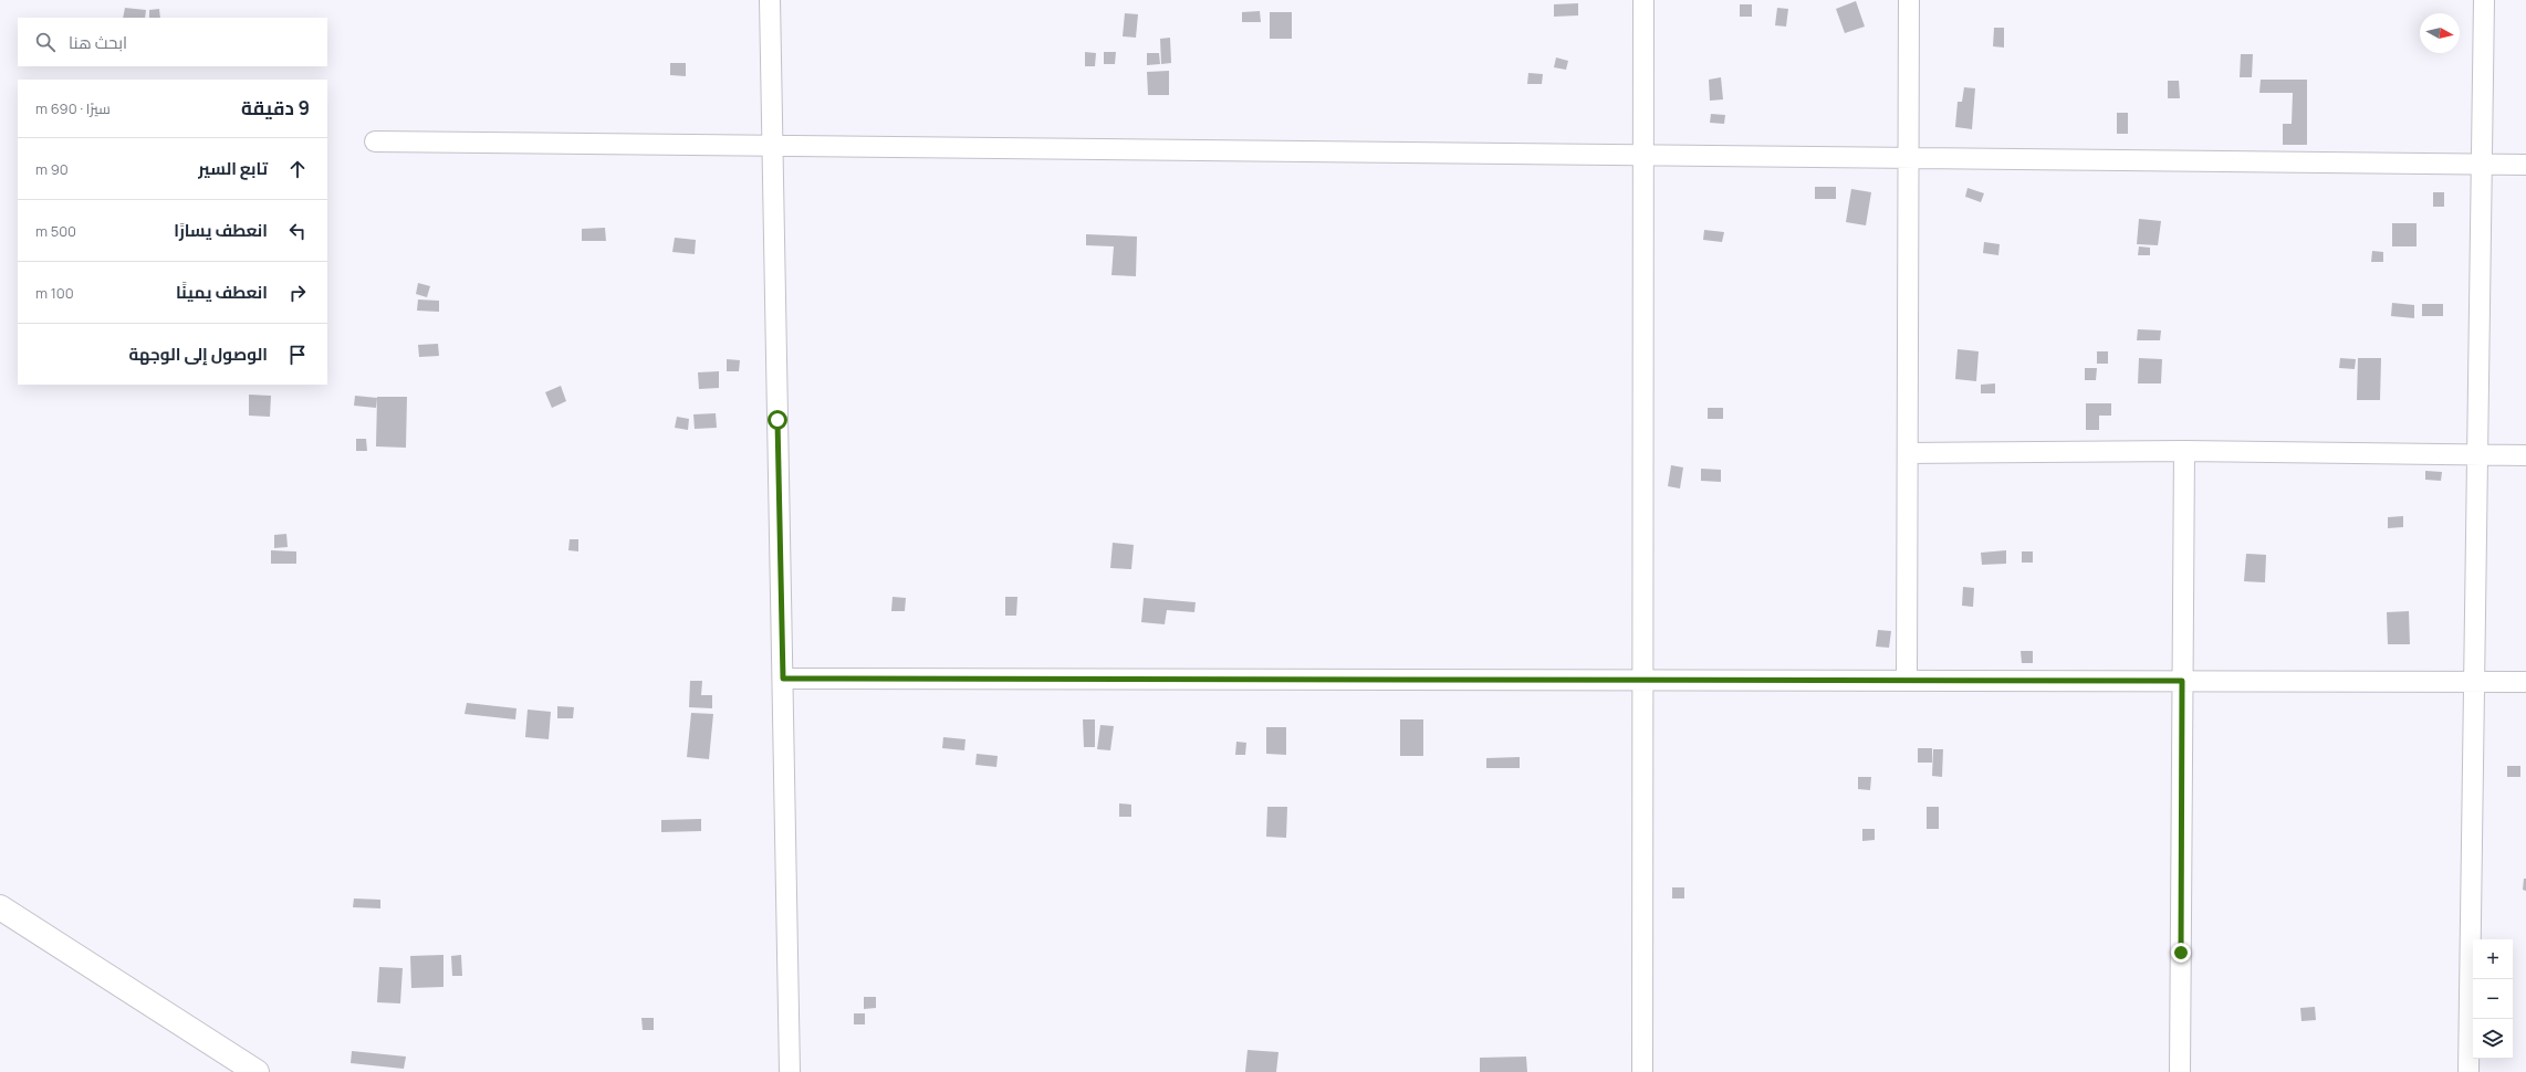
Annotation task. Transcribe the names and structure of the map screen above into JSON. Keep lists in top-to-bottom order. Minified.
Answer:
{"north":"right","page":{"search":"ابحث هنا","heading":["9 دقيقة","سيرًا · 690 m"],"list":[["تابع السير","90 m"],["انعطف يسارًا","500 m"],["انعطف يمينًا","100 m"],"الوصول إلى الوجهة"],"map_buttons":["+","−"]}}
